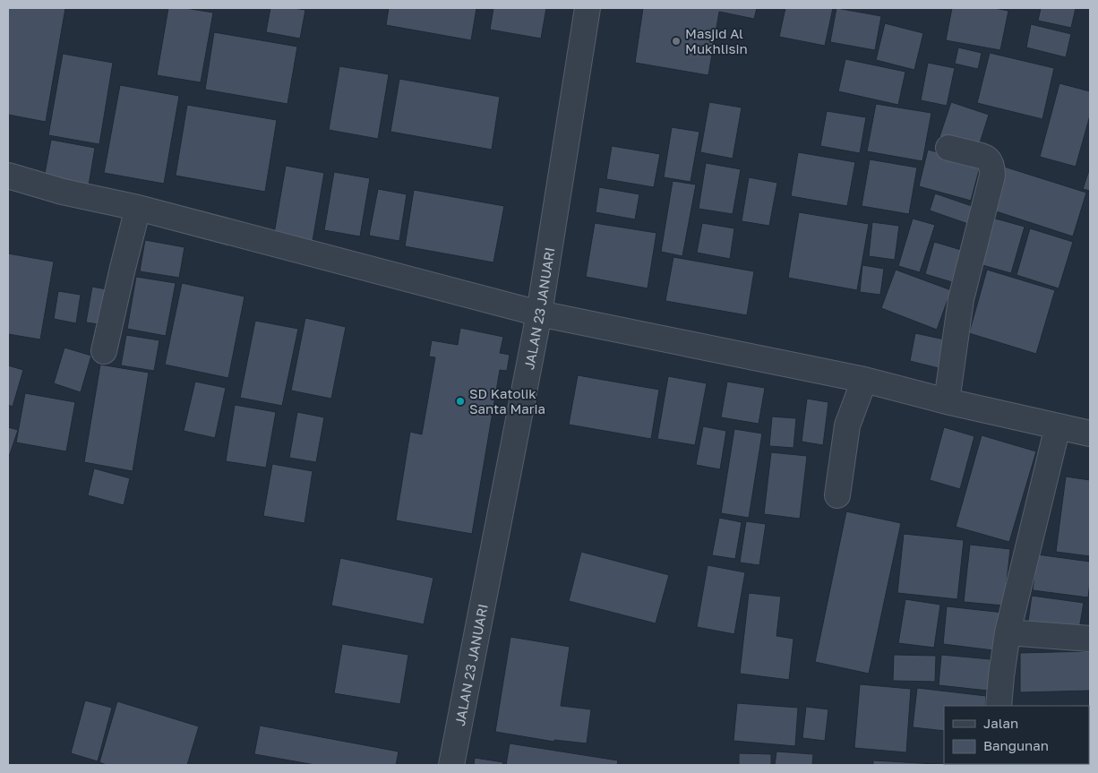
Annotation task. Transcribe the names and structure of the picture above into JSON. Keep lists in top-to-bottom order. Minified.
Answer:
{"streets":{"street":["JALAN 23 JANUARI"]},"places":["Masjid Al Mukhlisin","SD Katolik Santa Maria"],"legend":["Jalan","Bangunan"]}
